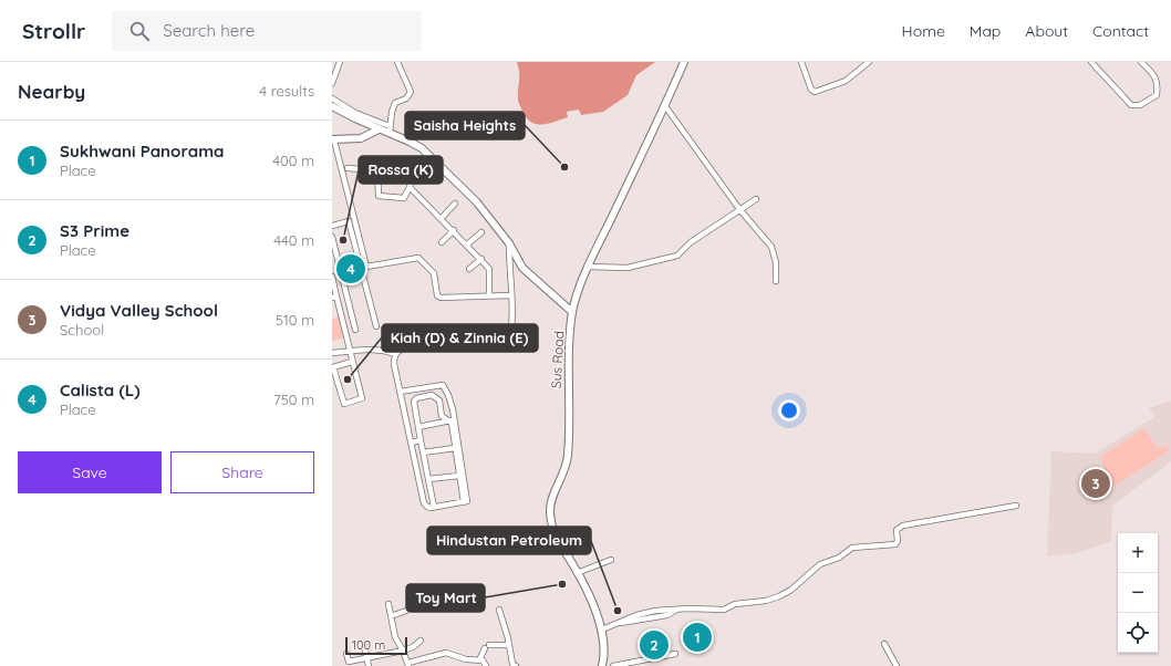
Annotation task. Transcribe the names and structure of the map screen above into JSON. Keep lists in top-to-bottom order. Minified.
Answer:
{"streets":{"main road":["Sus Road"]},"places":["Saisha Heights","Rossa (K)","Kiah (D) & Zinnia (E)","Toy Mart","Hindustan Petroleum"],"scale_bar":"100 m","page":{"header":"Strollr","search":"Search here","nav":["Home","Map","About","Contact"],"heading":["Nearby","4 results"],"list":[{"mark":"1","name":"Sukhwani Panorama","note":"Place","value":"400 m"},{"mark":"2","name":"S3 Prime","note":"Place","value":"440 m"},{"mark":"3","name":"Vidya Valley School","note":"School","value":"510 m"},{"mark":"4","name":"Calista (L)","note":"Place","value":"750 m"}],"pins":["4","3","1","2"],"buttons":["Save","Share"],"map_buttons":["+","−"],"scale":"100 m"}}
